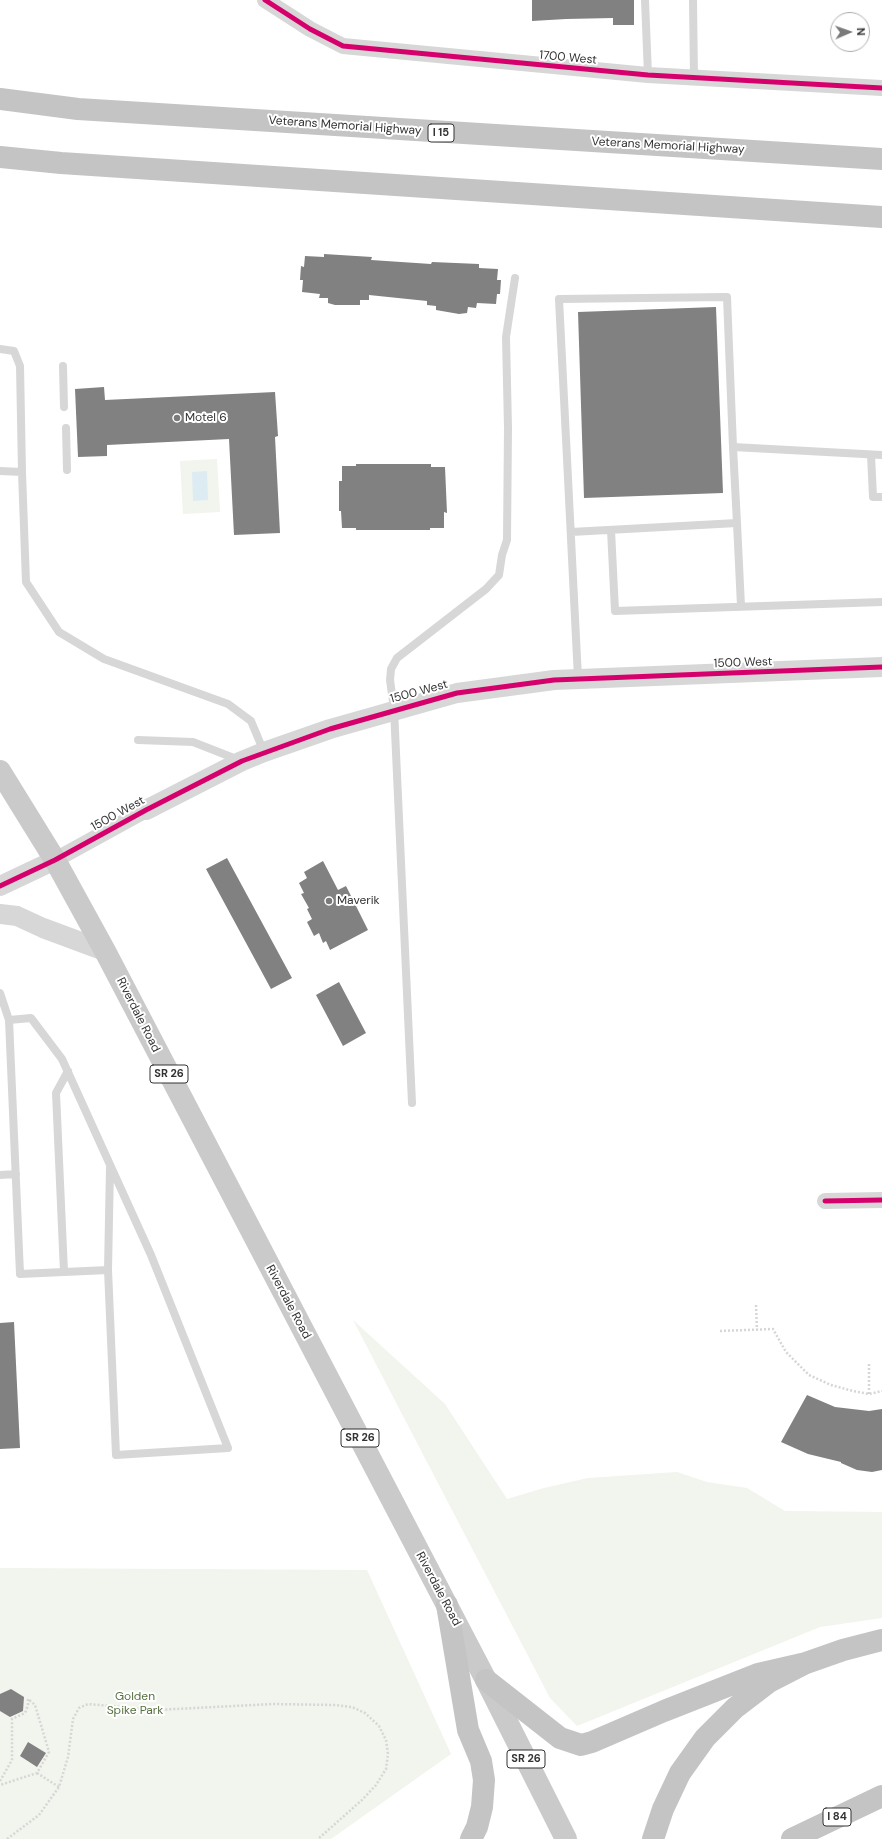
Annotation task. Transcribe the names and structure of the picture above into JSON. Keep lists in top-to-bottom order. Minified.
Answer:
{"streets":{"highway":["Veterans Memorial Highway","I 15","I 84"],"main road":["Riverdale Road","SR 26"],"street":["1700 West","1500 West"]},"crossings":[["1500 West","Riverdale Road"]],"parks":["Golden Spike Park"],"places":["Motel 6","Maverik"],"north":"right"}
